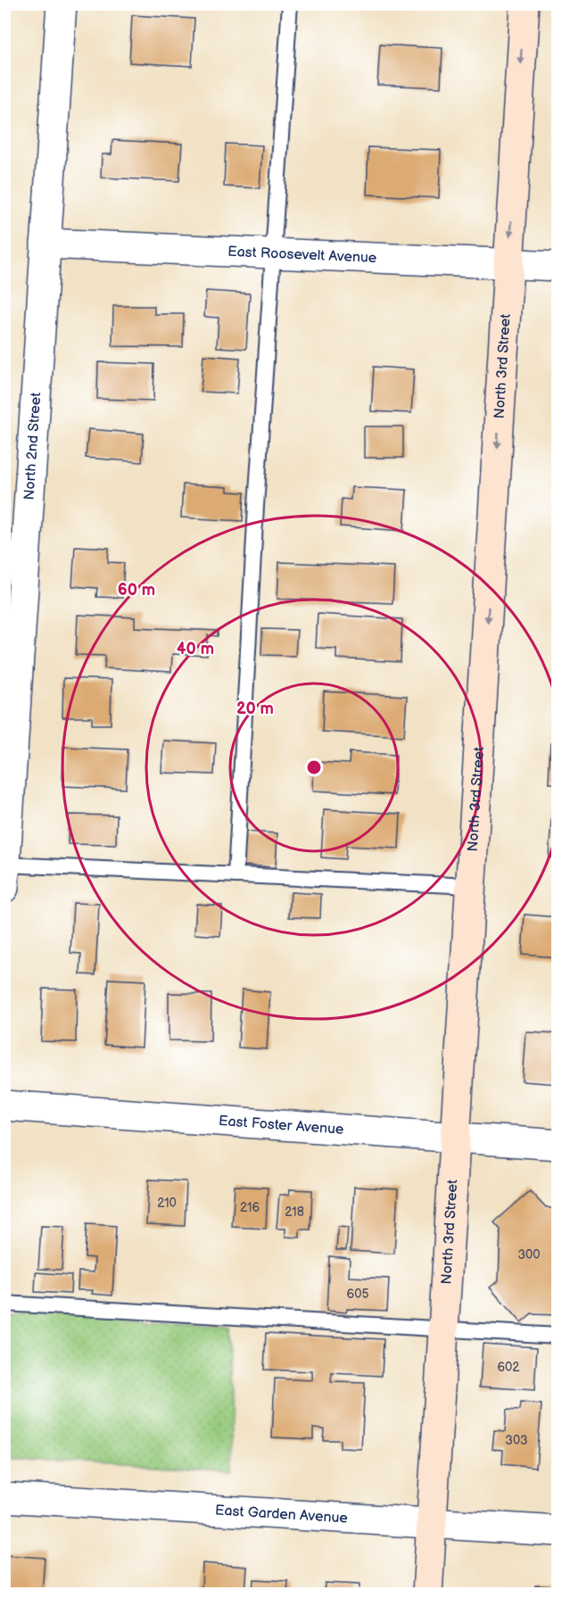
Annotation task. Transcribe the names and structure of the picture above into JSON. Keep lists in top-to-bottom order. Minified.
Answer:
{"streets":{"main road":["North 3rd Street"],"street":["East Roosevelt Avenue","North 2nd Street","East Foster Avenue","East Garden Avenue"]},"crossings":[["East Roosevelt Avenue","North 3rd Street"],["East Roosevelt Avenue","North 2nd Street"],["North 3rd Street","East Foster Avenue"],["North 3rd Street","East Garden Avenue"]],"one_way":["North 3rd Street"],"house_numbers":["210","216","218","300","605","602","303"],"rings":["60 m","40 m","20 m"]}
